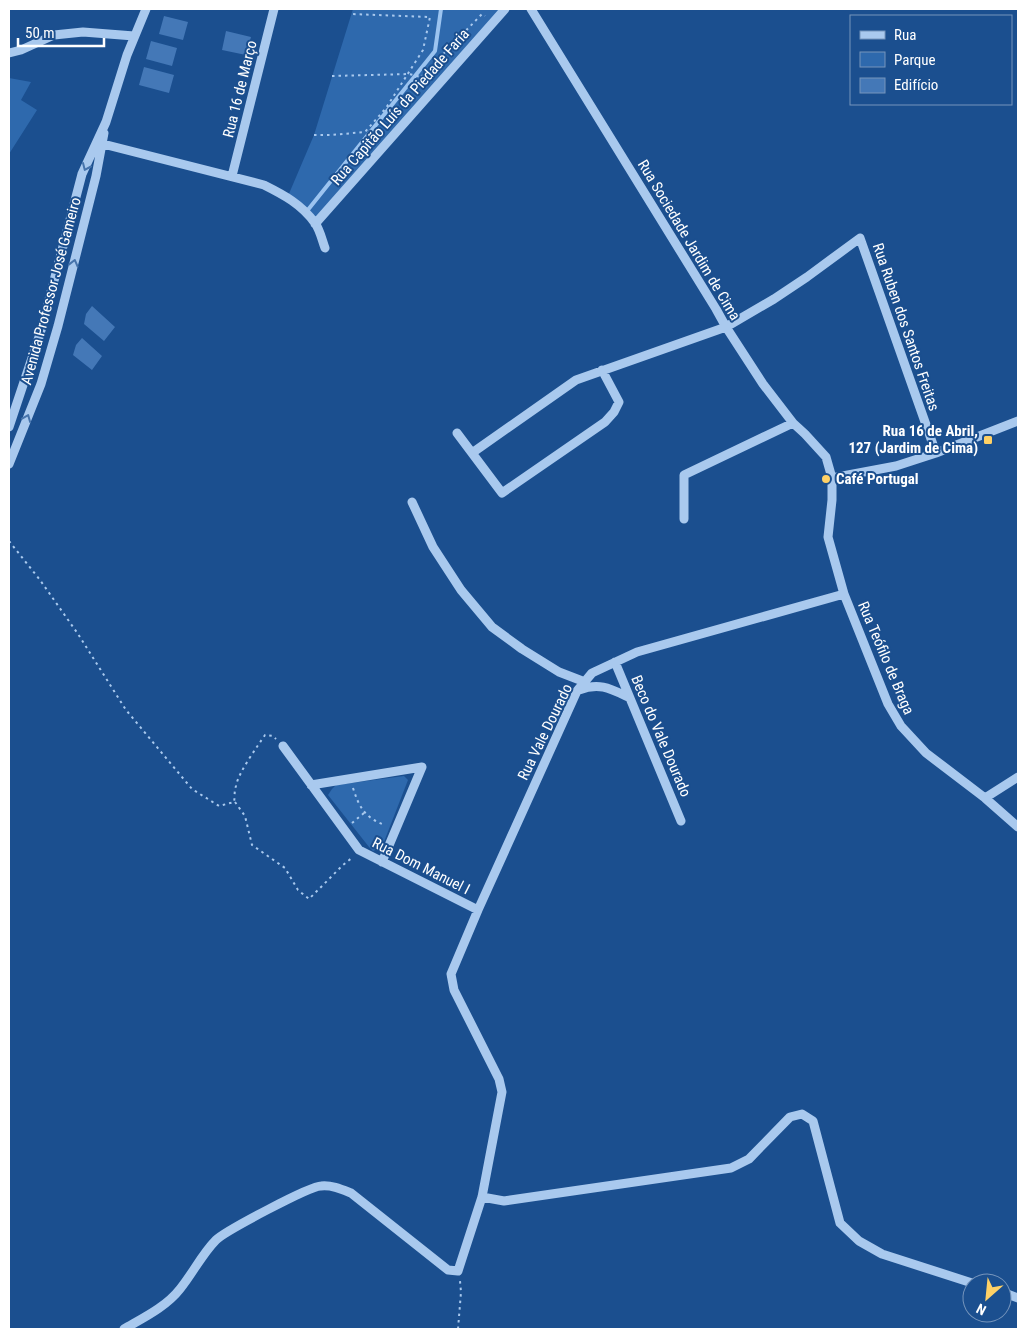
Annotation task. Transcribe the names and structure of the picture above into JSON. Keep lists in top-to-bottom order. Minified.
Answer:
{"streets":{"street":["Rua 16 de Março","Rua Capitão Luís da Piedade Faria","Rua Sociedade Jardim de Cima","Avenida Professor José Gameiro","Rua Ruben dos Santos Freitas","Rua Teófilo de Braga","Rua Vale Dourado","Beco do Vale Dourado","Rua Dom Manuel I"]},"crossings":[["Rua Sociedade Jardim de Cima","Rua Ruben dos Santos Freitas"],["Rua Sociedade Jardim de Cima","Rua Teófilo de Braga"],["Rua Teófilo de Braga","Rua Vale Dourado"],["Rua Vale Dourado","Beco do Vale Dourado"],["Rua Vale Dourado","Rua Dom Manuel I"]],"places":{"transit":["Rua 16 de Abril, 127 (Jardim de Cima)"],"other":["Café Portugal"]},"legend":["Rua","Parque","Edifício"],"scale_bar":"50 m","north":"bottom left"}
